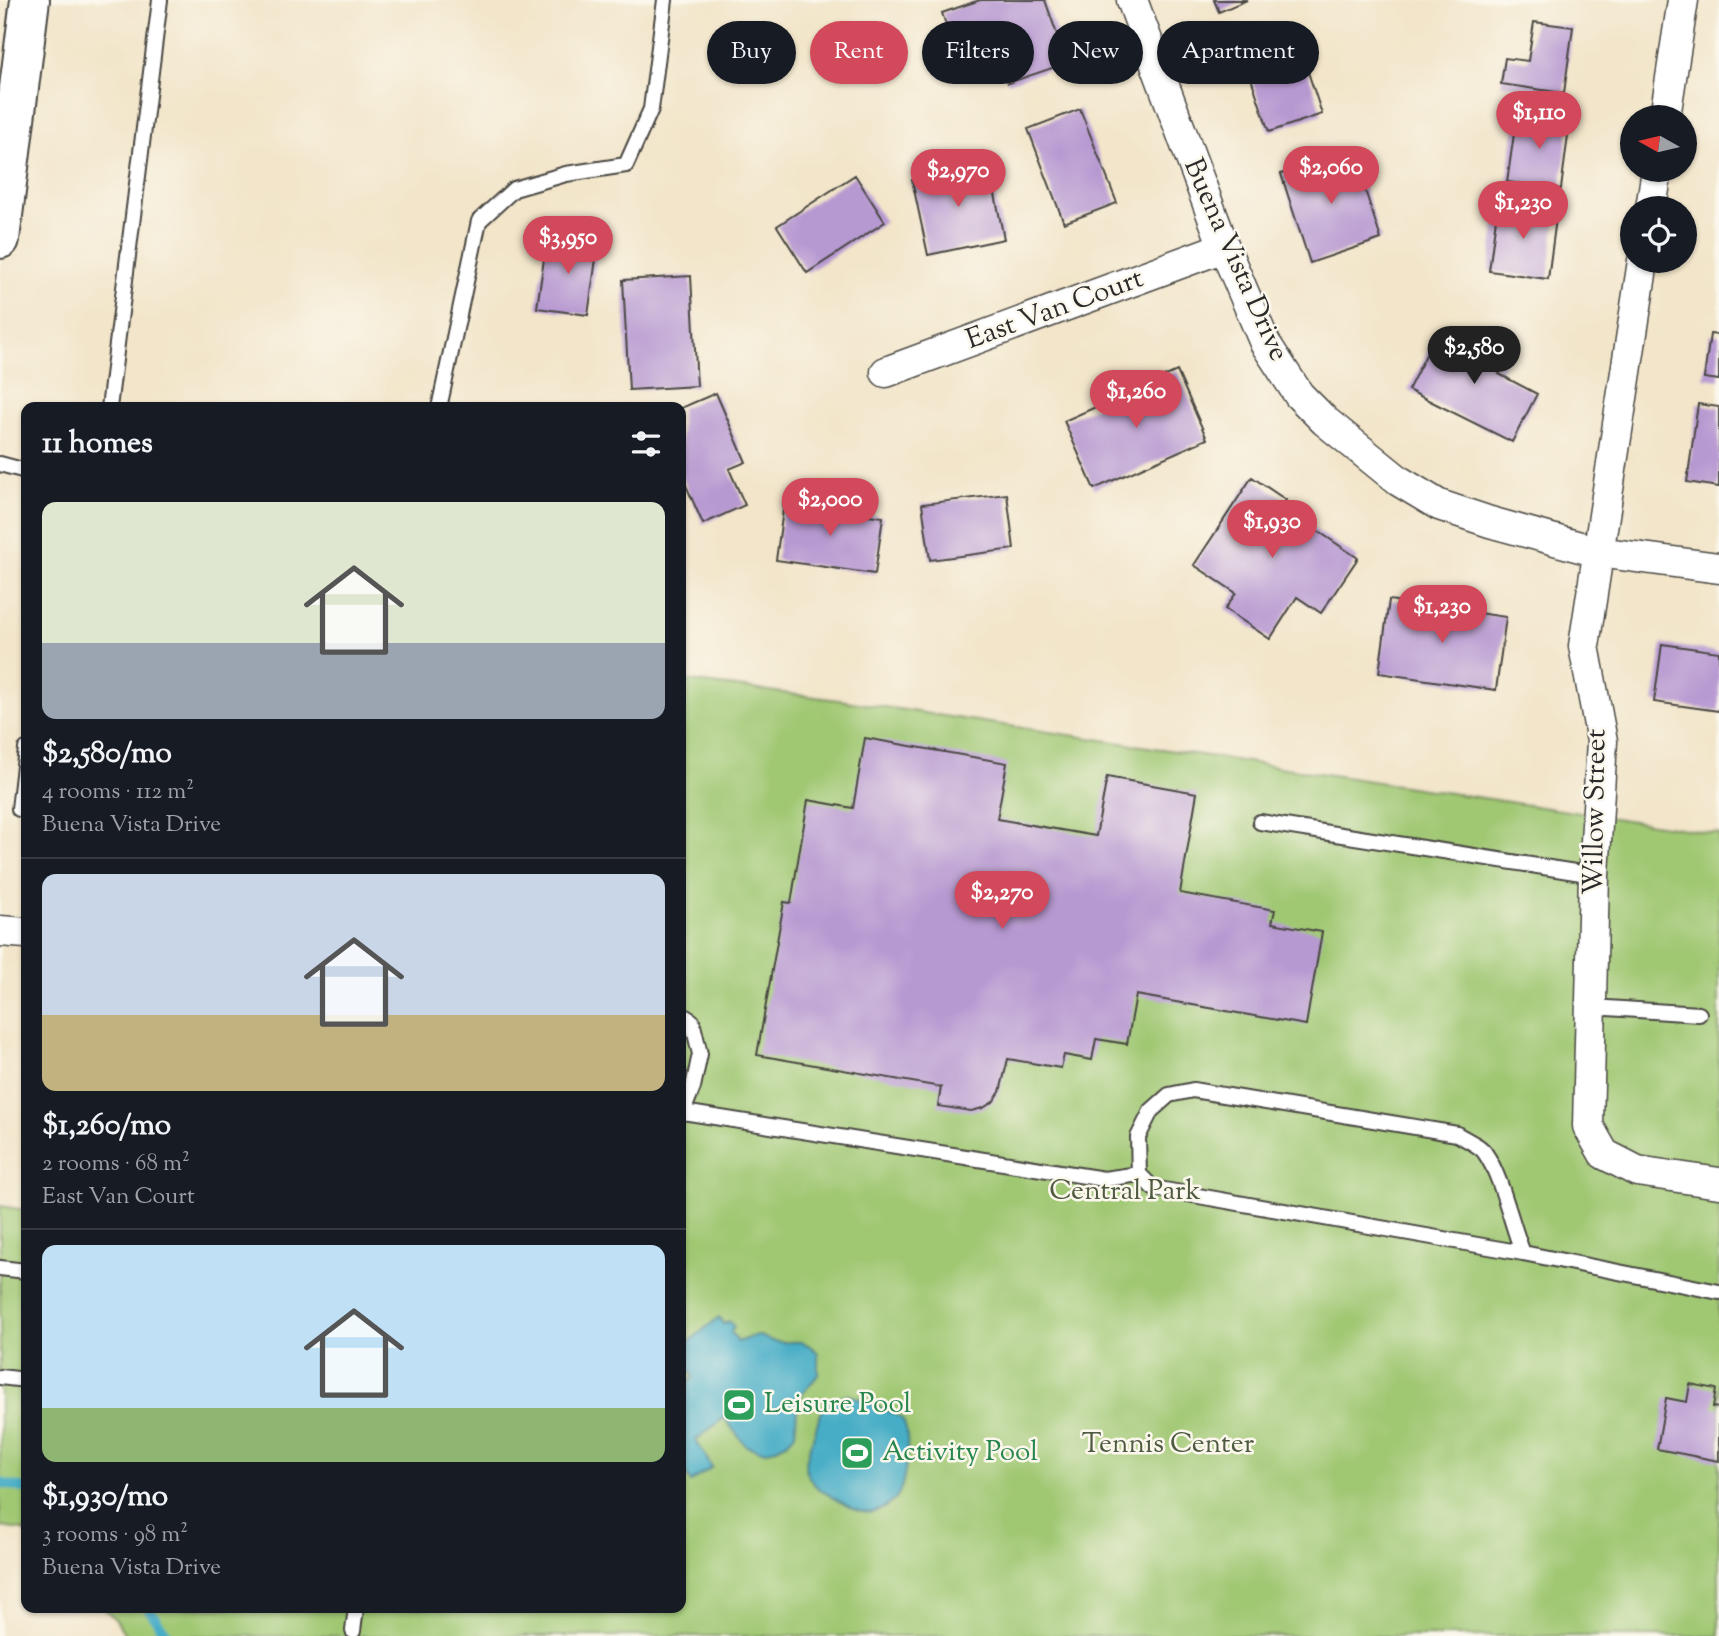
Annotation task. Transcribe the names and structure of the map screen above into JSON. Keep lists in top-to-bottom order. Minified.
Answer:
{"streets":{"street":["Buena Vista Drive","East Van Court","Willow Street"]},"crossings":[["Buena Vista Drive","East Van Court"],["Buena Vista Drive","Willow Street"]],"parks":["Central Park","Tennis Center"],"places":{"sports":["Leisure Pool","Activity Pool"]},"north":"left","page":{"chip":["Buy","Rent","Filters","New","Apartment"],"price":["$1,110","$2,060","$2,970","$1,230","$3,950","$2,580","$1,260","$2,000","$1,930","$1,230","$2,270"],"heading":"11 homes","list":[{"name":"$2,580/mo","note":"4 rooms · 112 m² · Buena Vista Drive"},{"name":"$1,260/mo","note":"2 rooms · 68 m² · East Van Court"},{"name":"$1,930/mo","note":"3 rooms · 98 m² · Buena Vista Drive"}]}}
